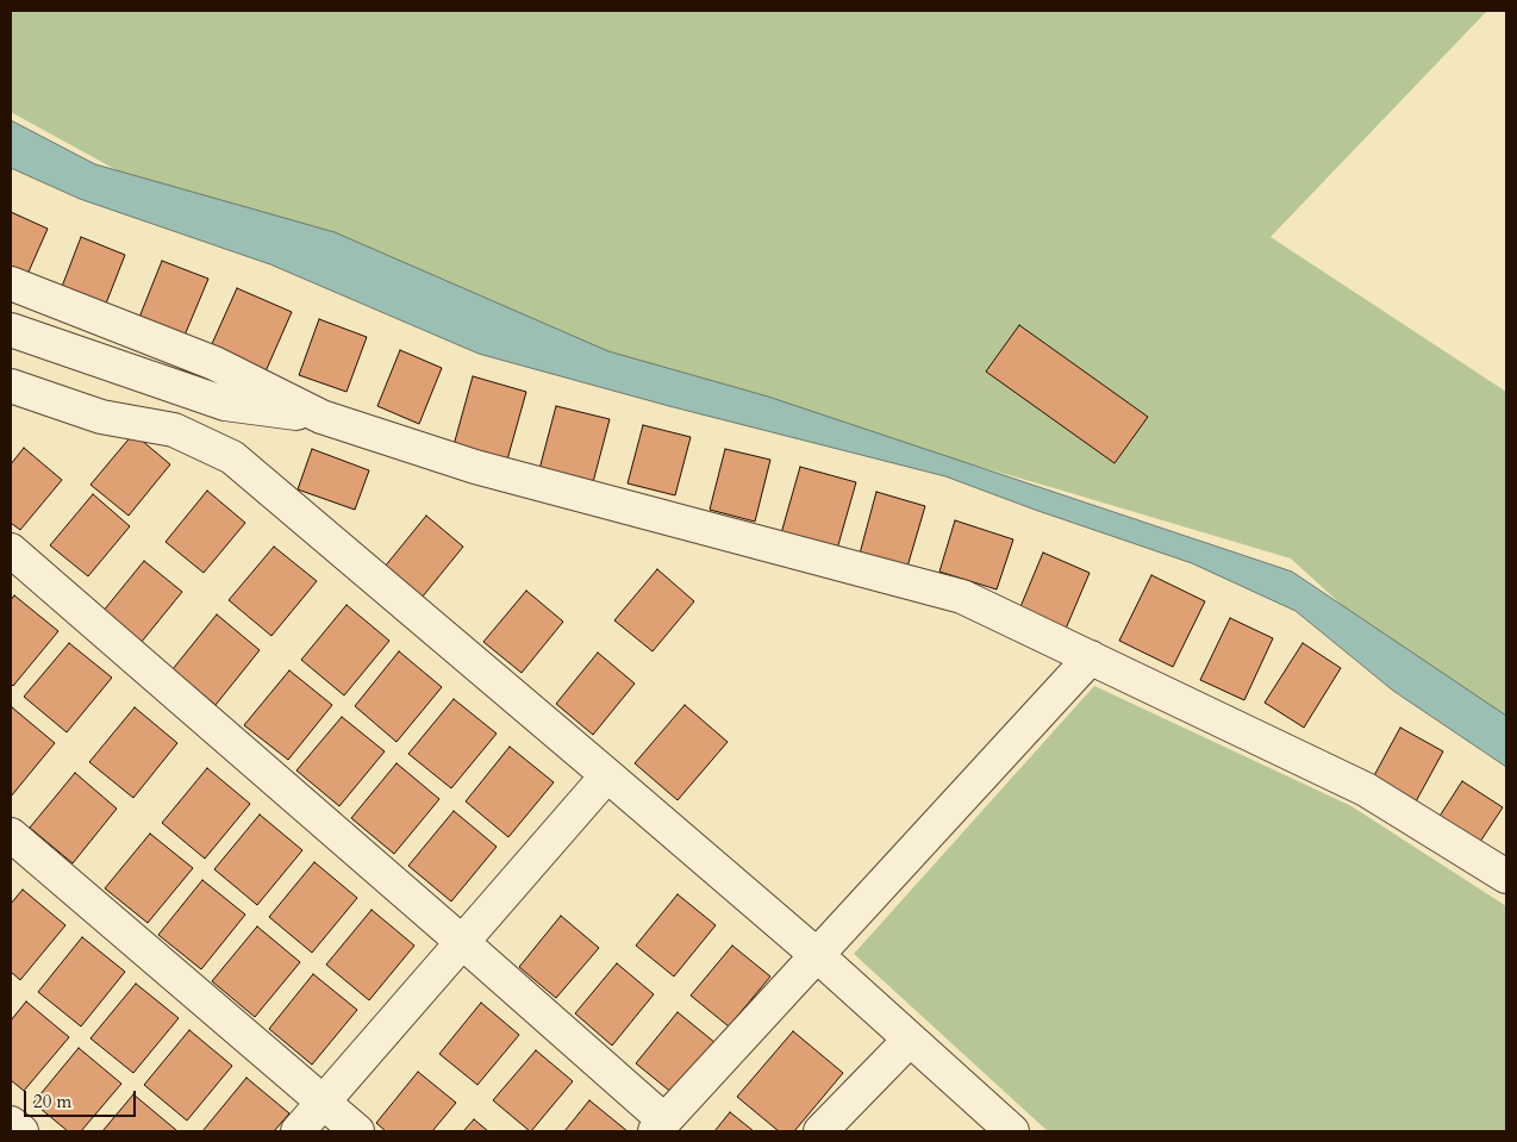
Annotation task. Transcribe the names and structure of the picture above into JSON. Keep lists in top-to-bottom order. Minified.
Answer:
{"scale_bar":"20 m"}
